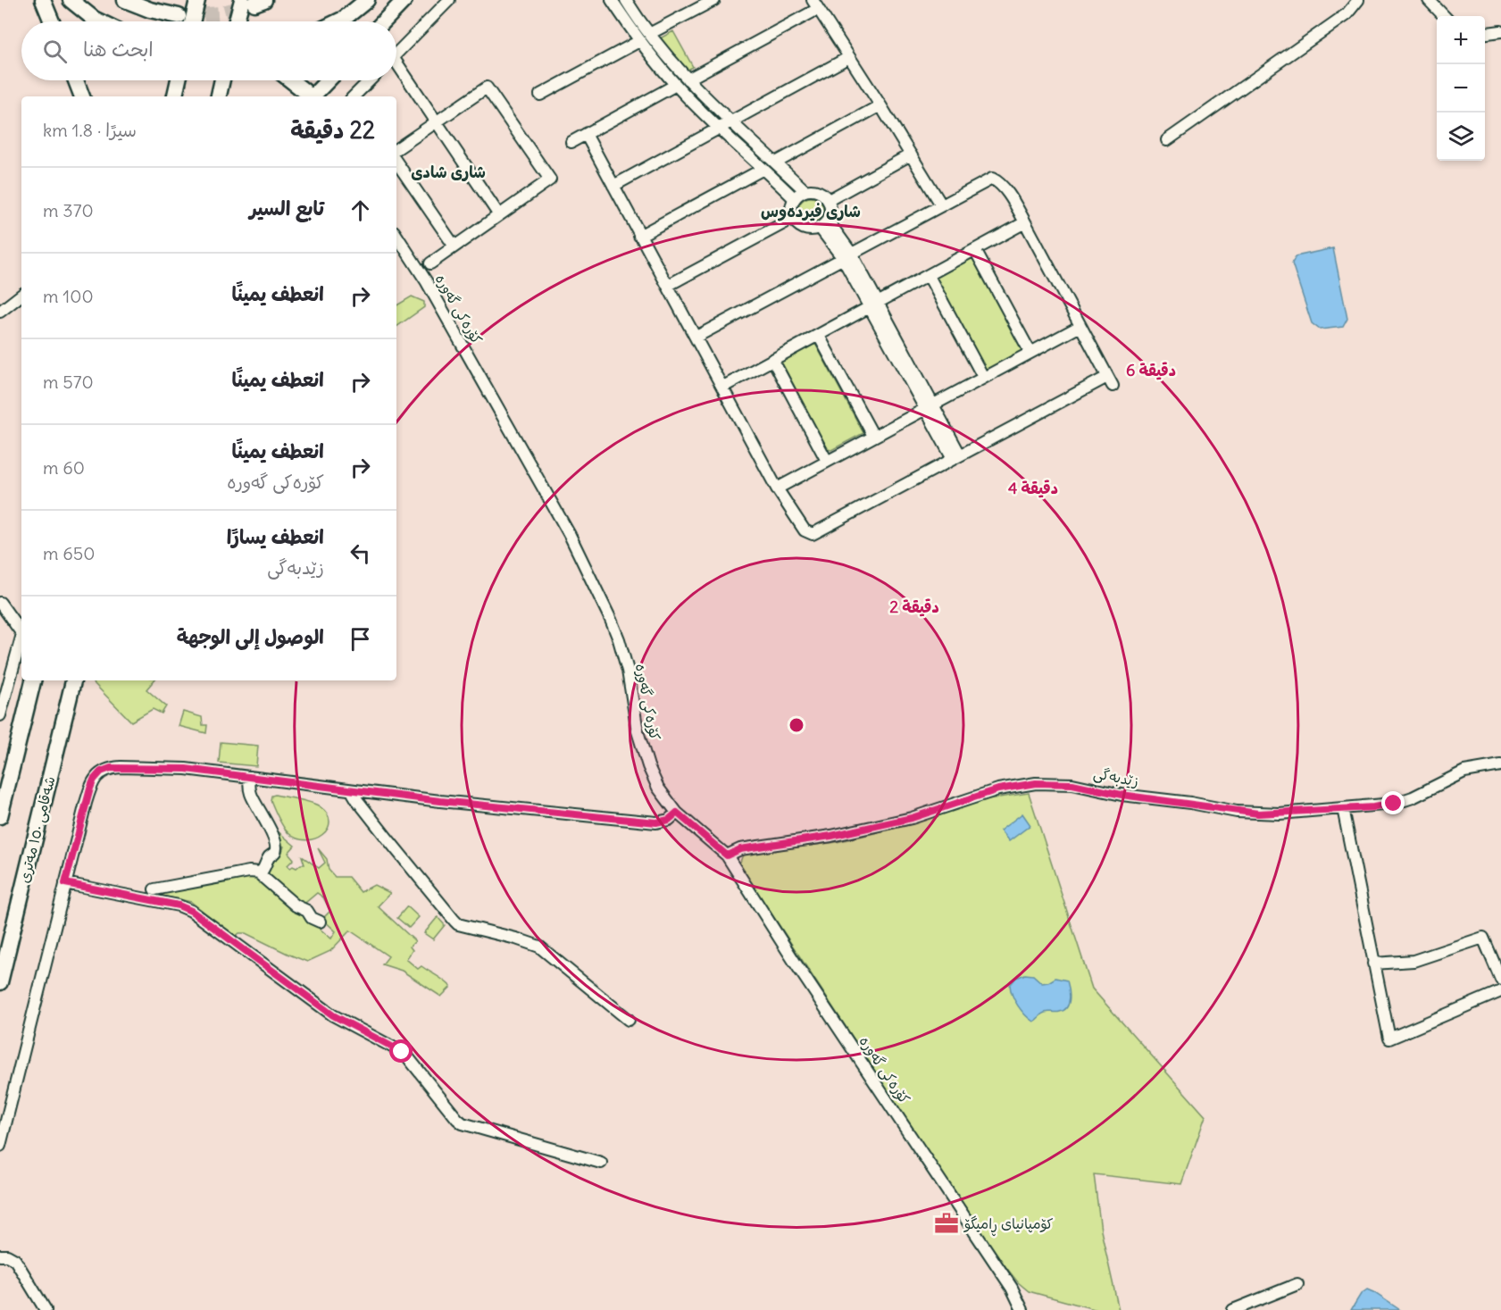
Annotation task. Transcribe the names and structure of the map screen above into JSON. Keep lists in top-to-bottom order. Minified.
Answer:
{"streets":{"highway":["شەقامی ١٥٠ مەتری"],"street":["کۆرەکی گەورە","زێدبەگی"]},"crossings":[["کۆرەکی گەورە","زێدبەگی"]],"districts":["شاری شادی","شاری فیردەوس"],"places":{"office":["کۆمپانیای ڕامیگۆ"]},"page":{"map_buttons":["+","−"],"search":"ابحث هنا","heading":["22 دقيقة","سيرًا · 1.8 km"],"list":[["تابع السير","370 m"],["انعطف يمينًا","100 m"],["انعطف يمينًا","570 m"],["انعطف يمينًا","کۆرەکی گەورە","60 m"],["انعطف يسارًا","زێدبەگی","650 m"],"الوصول إلى الوجهة"]},"rings":["6 دقيقة","4 دقيقة","2 دقيقة"]}
